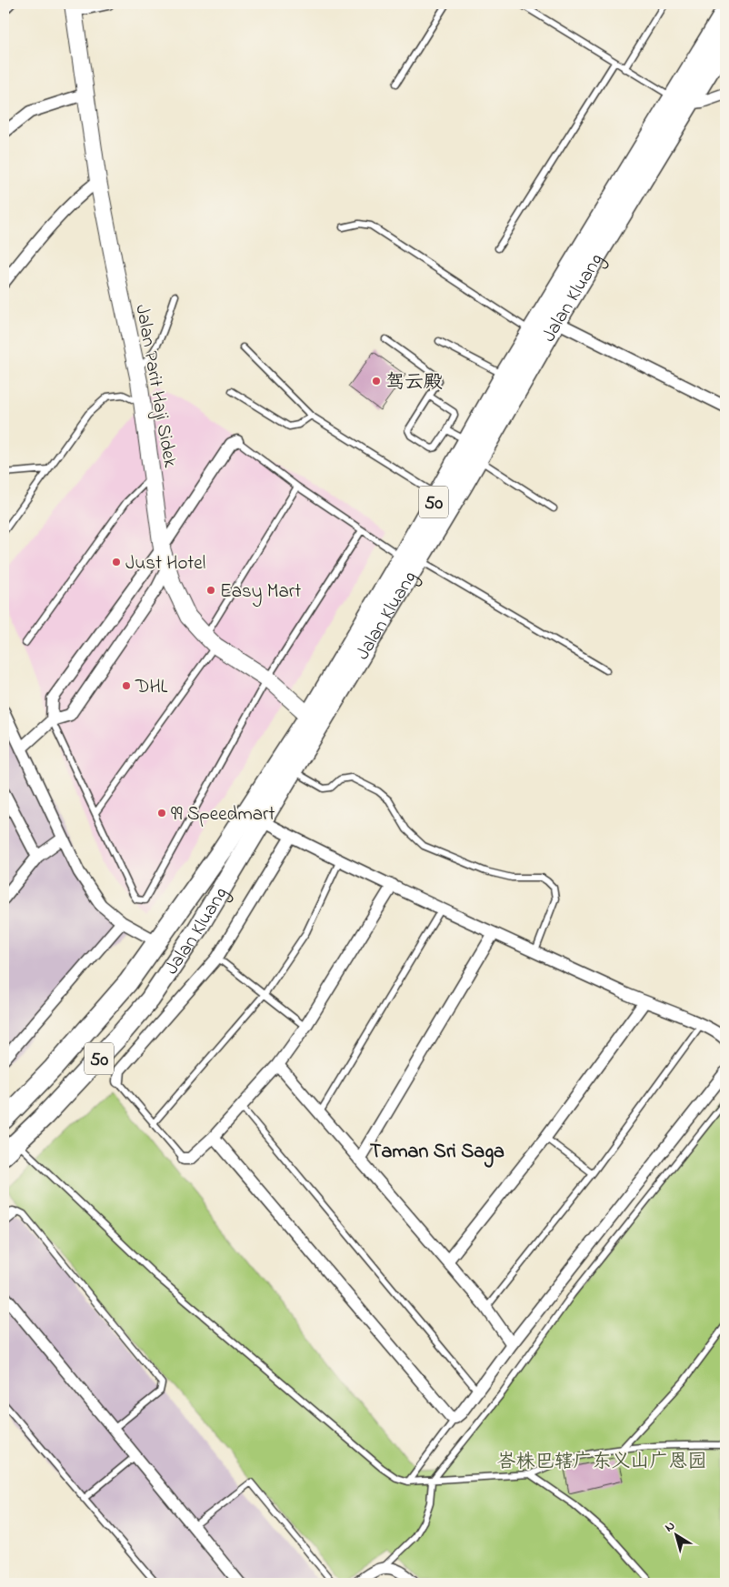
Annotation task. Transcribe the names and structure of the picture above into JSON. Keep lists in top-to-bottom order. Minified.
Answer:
{"streets":{"highway":["Jalan Kluang","50"],"street":["Jalan Parit Haji Sidek"]},"crossings":[["Jalan Kluang","Jalan Parit Haji Sidek"]],"districts":["Taman Sri Saga"],"parks":["峇株巴辖广东义山广恩园"],"places":["驾云殿","Just Hotel","Easy Mart","DHL","99 Speedmart"],"north":"top left"}
